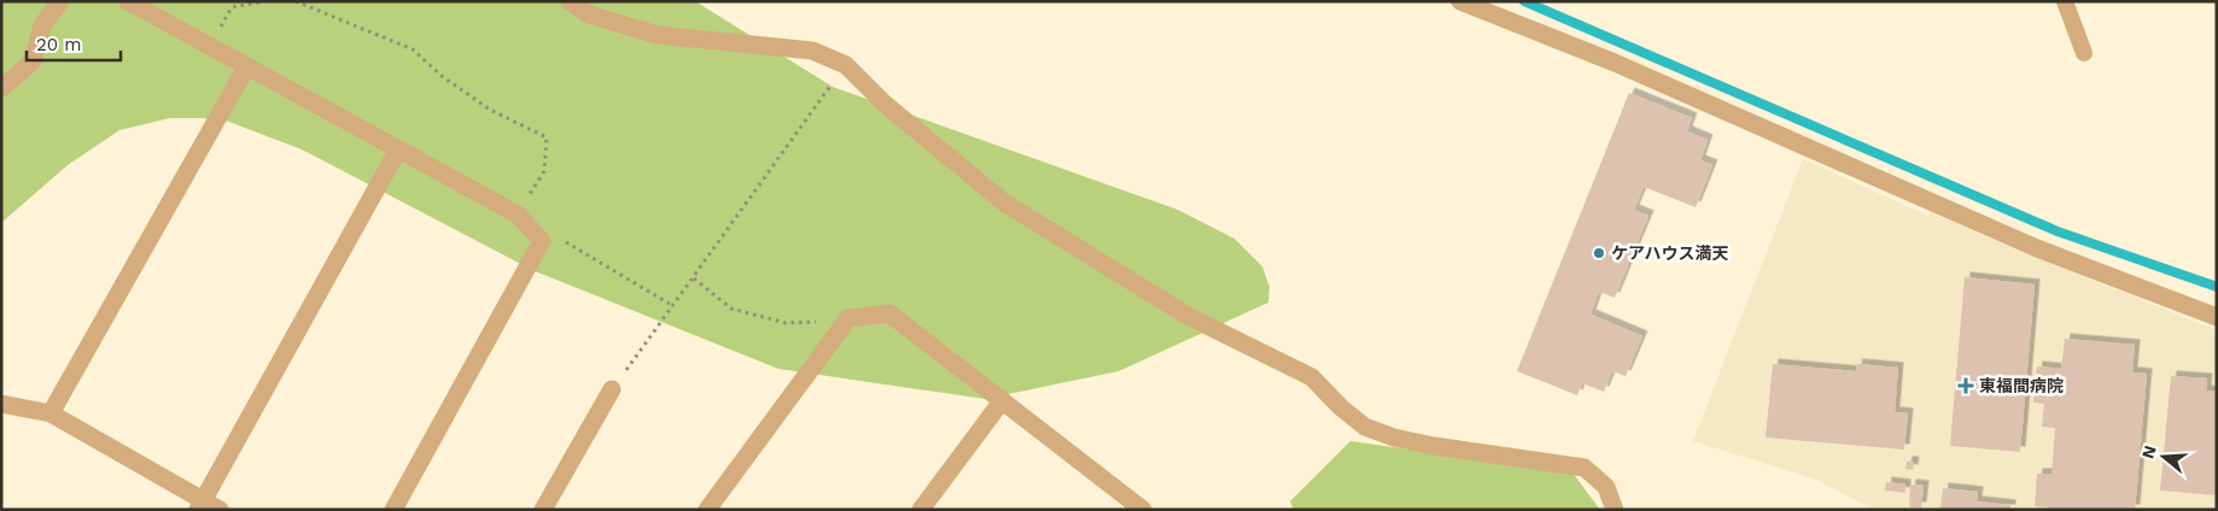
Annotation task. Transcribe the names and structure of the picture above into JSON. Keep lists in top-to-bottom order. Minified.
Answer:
{"places":{"other":["ケアハウス満天"],"health":["東福間病院"]},"scale_bar":"20 m","north":"left"}
